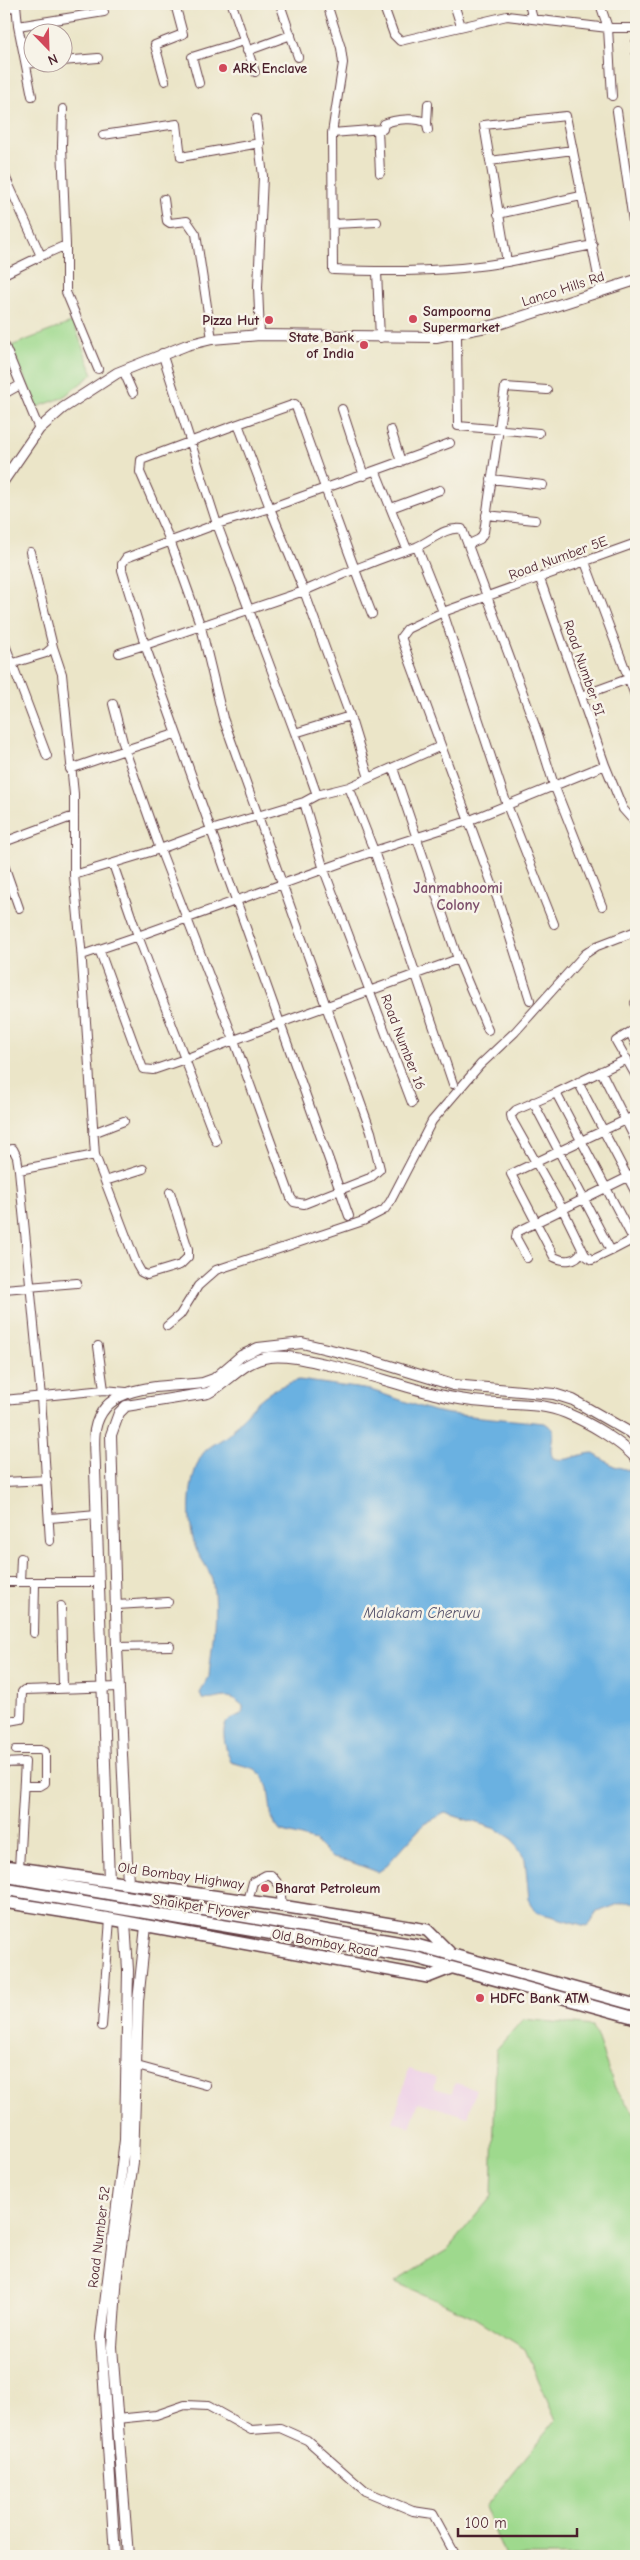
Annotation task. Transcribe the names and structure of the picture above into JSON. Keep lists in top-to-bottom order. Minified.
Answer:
{"streets":{"main road":["Old Bombay Highway","Shaikpet Flyover","Old Bombay Road"],"street":["Lanco Hills Rd","Road Number 5E","Road Number 5I","Road Number 16","Road Number 52"]},"crossings":[["Road Number 5E","Road Number 5I"],["Old Bombay Highway","Shaikpet Flyover"],["Shaikpet Flyover","Old Bombay Road"],["Old Bombay Road","Road Number 52"]],"districts":["Janmabhoomi Colony"],"water":["Malakam Cheruvu"],"places":["ARK Enclave","Sampoorna Supermarket","Pizza Hut","State Bank of India","Bharat Petroleum","HDFC Bank ATM"],"scale_bar":"100 m","north":"bottom right"}
